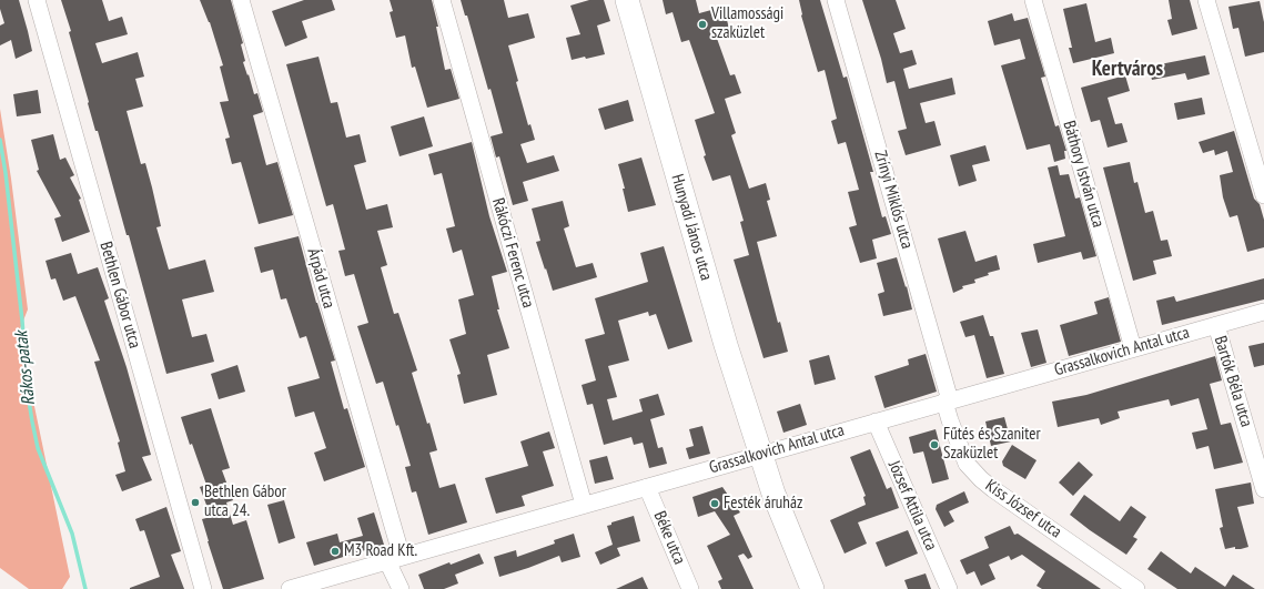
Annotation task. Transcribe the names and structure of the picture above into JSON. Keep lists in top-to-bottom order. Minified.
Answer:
{"streets":{"street":["Báthory István utca","Zrínyi Miklós utca","Hunyadi János utca","Rákóczi Ferenc utca","Árpád utca","Bethlen Gábor utca","Grassalkovich Antal utca","Bartók Béla utca","József Attila utca","Kiss József utca","Béke utca"]},"crossings":[["Báthory István utca","Grassalkovich Antal utca"],["Zrínyi Miklós utca","Grassalkovich Antal utca"],["Zrínyi Miklós utca","Kiss József utca"],["Hunyadi János utca","Grassalkovich Antal utca"],["Rákóczi Ferenc utca","Grassalkovich Antal utca"],["Árpád utca","Grassalkovich Antal utca"],["Grassalkovich Antal utca","Bartók Béla utca"],["Grassalkovich Antal utca","József Attila utca"],["Grassalkovich Antal utca","Kiss József utca"],["Grassalkovich Antal utca","Béke utca"]],"districts":["Kertváros"],"water":["Rákos-patak"],"places":["Villamossági szaküzlet","Fűtés és Szaniter Szaküzlet","Bethlen Gábor utca 24.","Festék áruház","M3 Road Kft."]}
